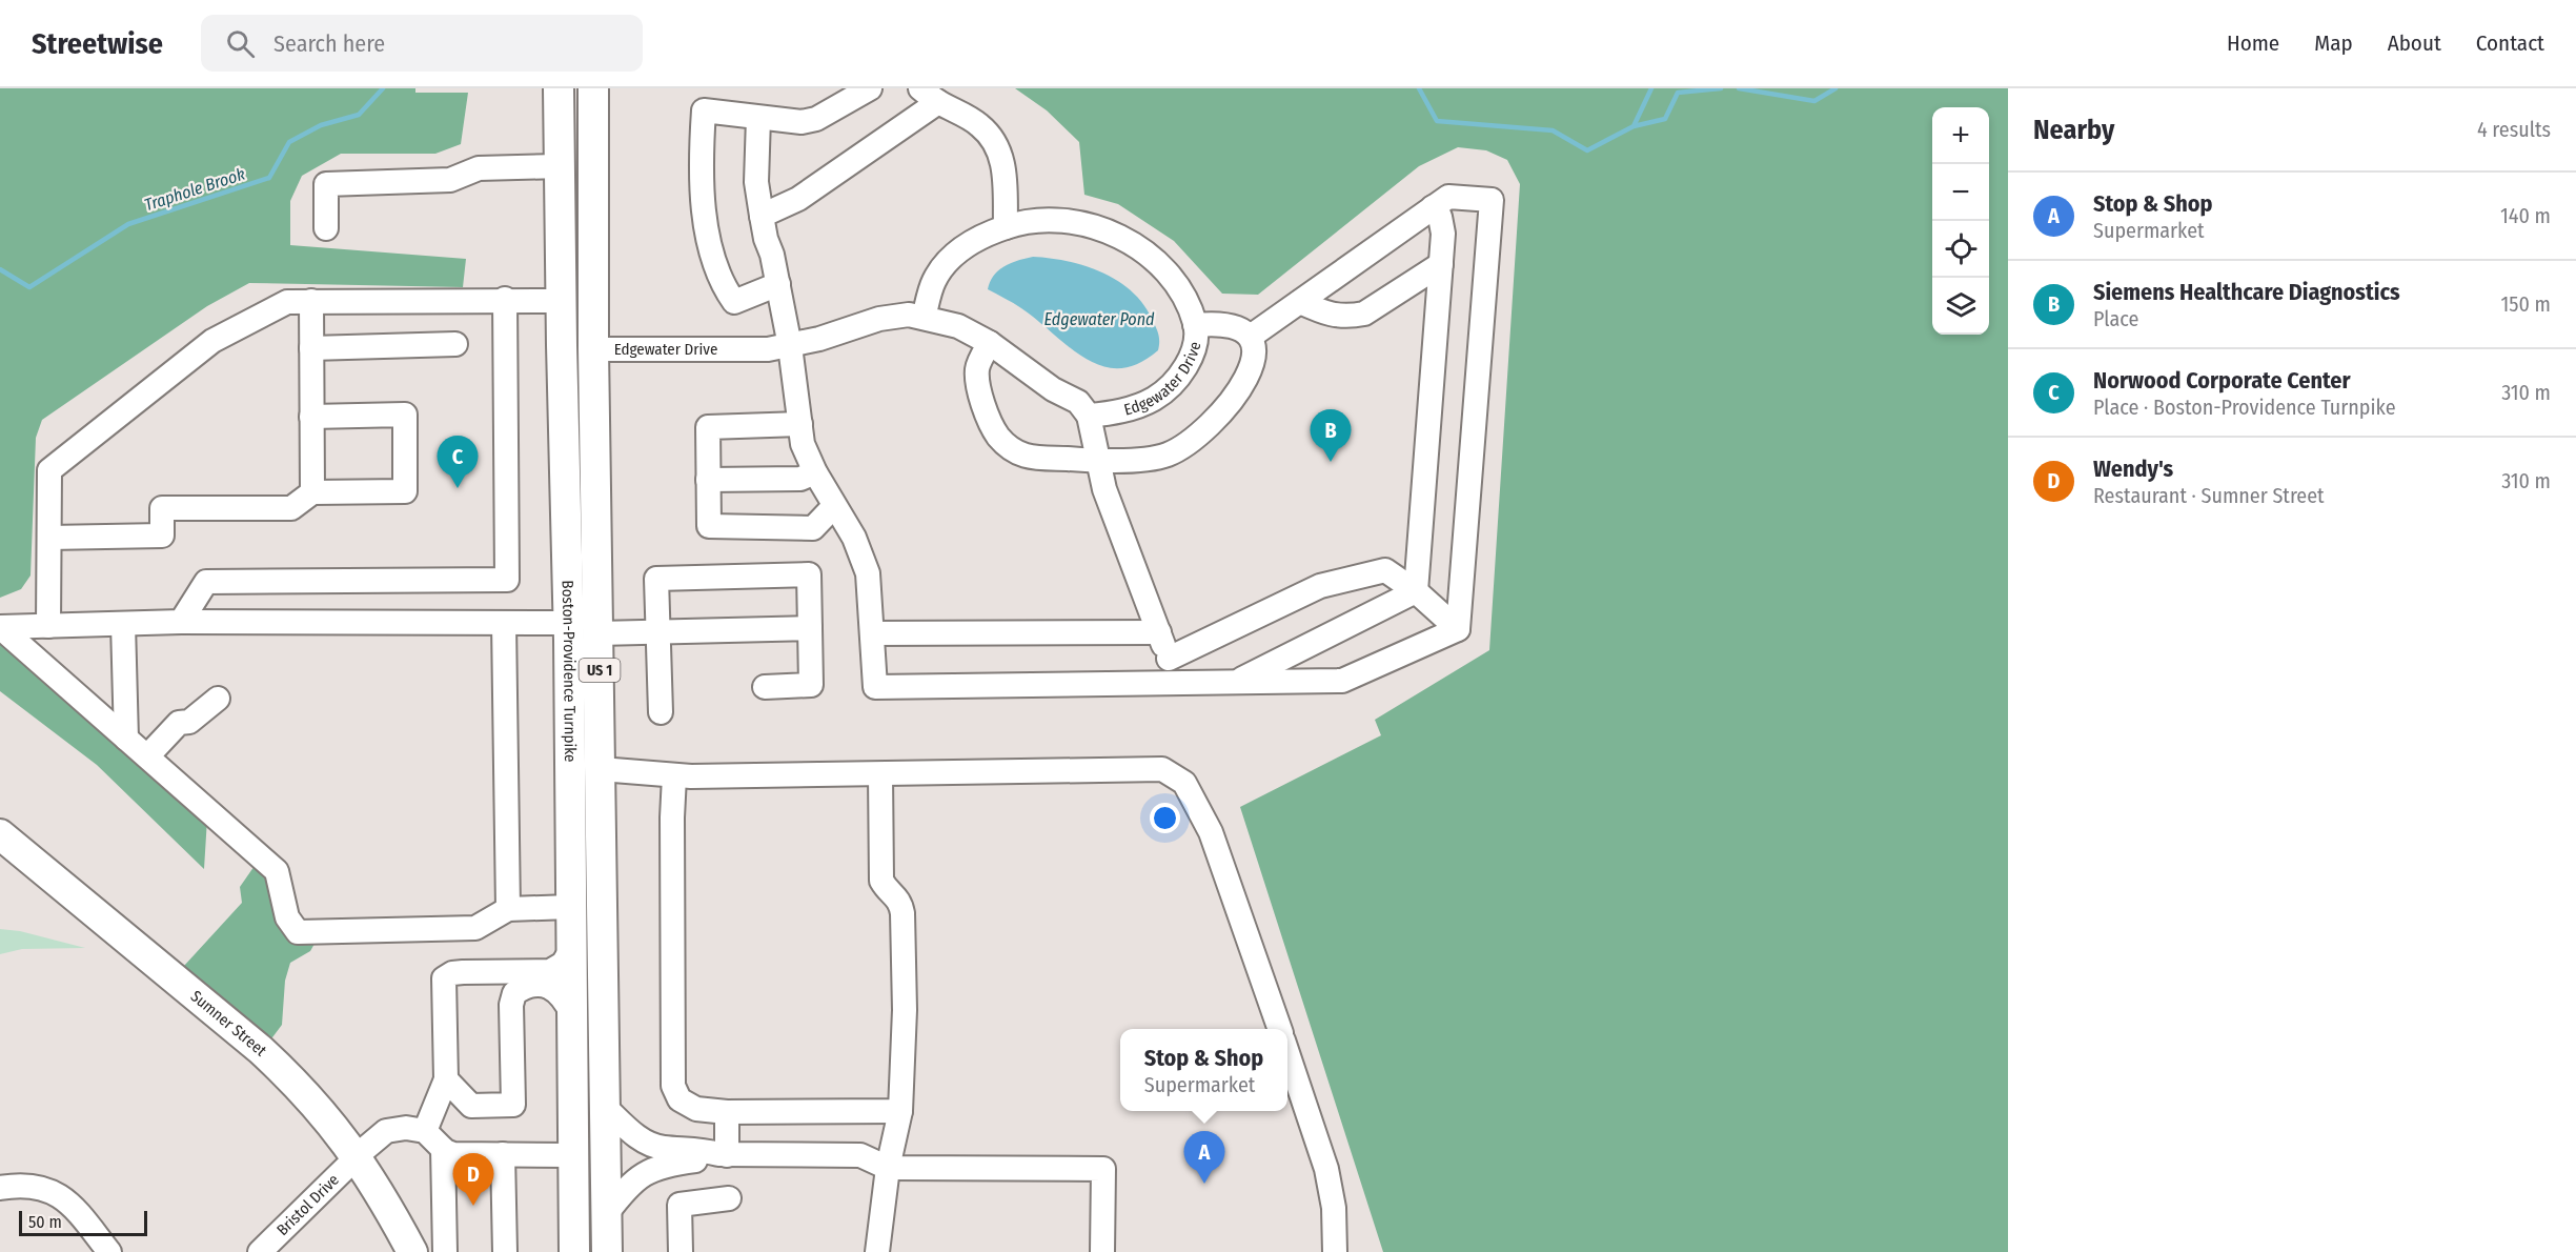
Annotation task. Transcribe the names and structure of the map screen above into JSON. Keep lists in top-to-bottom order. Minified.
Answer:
{"streets":{"main road":["Boston-Providence Turnpike","US 1","Sumner Street"],"street":["Edgewater Drive","Bristol Drive"]},"crossings":[["Edgewater Drive","Boston-Providence Turnpike"],["Sumner Street","Bristol Drive"]],"water":["Traphole Brook","Edgewater Pond"],"scale_bar":"50 m","page":{"header":"Streetwise","search":"Search here","nav":["Home","Map","About","Contact"],"heading":["Nearby","4 results"],"map_buttons":["+","−"],"list":[{"mark":"A","name":"Stop & Shop","note":"Supermarket","value":"140 m"},{"mark":"B","name":"Siemens Healthcare Diagnostics","note":"Place","value":"150 m"},{"mark":"C","name":"Norwood Corporate Center","note":"Place · Boston-Providence Turnpike","value":"310 m"},{"mark":"D","name":"Wendy's","note":"Restaurant · Sumner Street","value":"310 m"}],"pins":["B","C","A","D"],"popup":["Stop & Shop","Supermarket"],"scale":"50 m"}}
